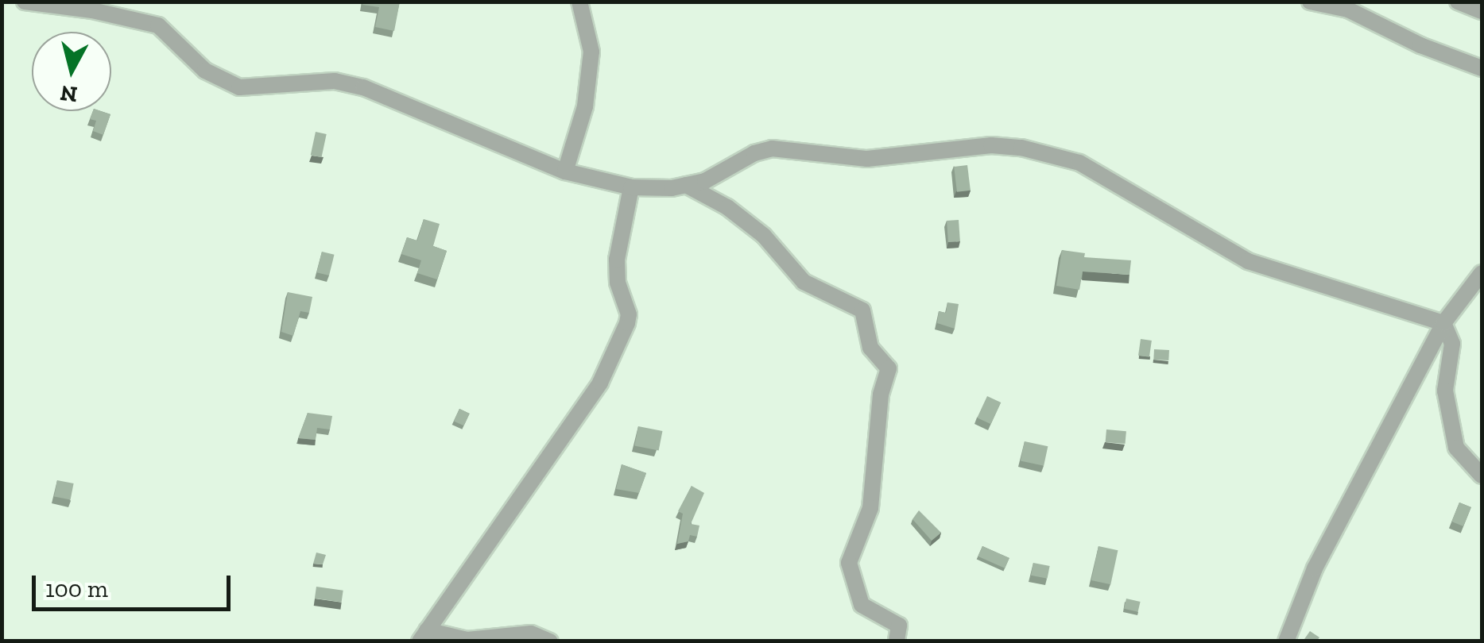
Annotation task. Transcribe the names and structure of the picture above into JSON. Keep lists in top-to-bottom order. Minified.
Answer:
{"scale_bar":"100 m","north":"bottom"}
